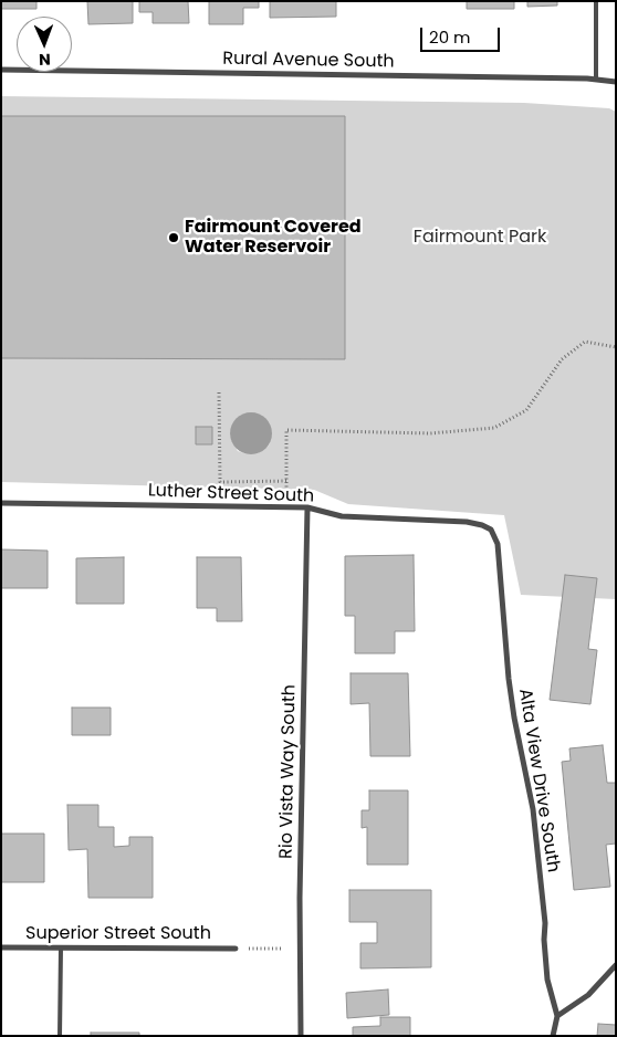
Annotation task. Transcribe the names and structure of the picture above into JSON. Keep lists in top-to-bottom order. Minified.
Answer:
{"streets":{"street":["Rural Avenue South","Luther Street South","Rio Vista Way South","Alta View Drive South","Superior Street South"]},"crossings":[["Luther Street South","Rio Vista Way South"],["Luther Street South","Alta View Drive South"]],"parks":["Fairmount Park"],"places":["Fairmount Covered Water Reservoir"],"scale_bar":"20 m","north":"bottom"}
